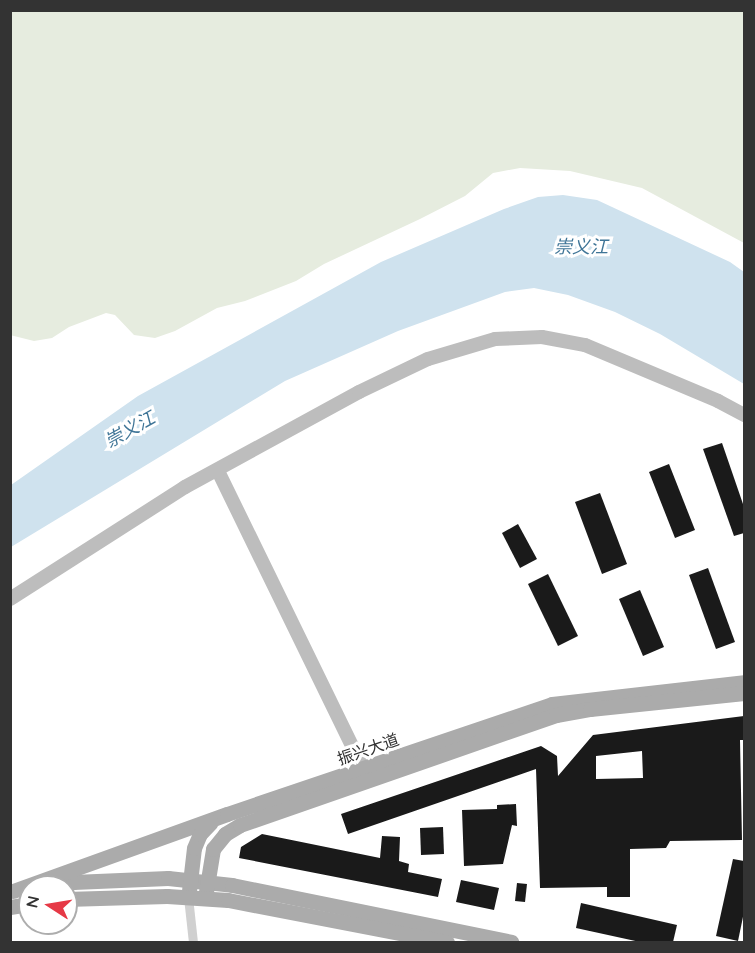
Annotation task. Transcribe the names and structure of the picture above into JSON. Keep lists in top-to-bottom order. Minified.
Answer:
{"streets":{"main road":["振兴大道"]},"water":["崇义江"],"north":"left"}
